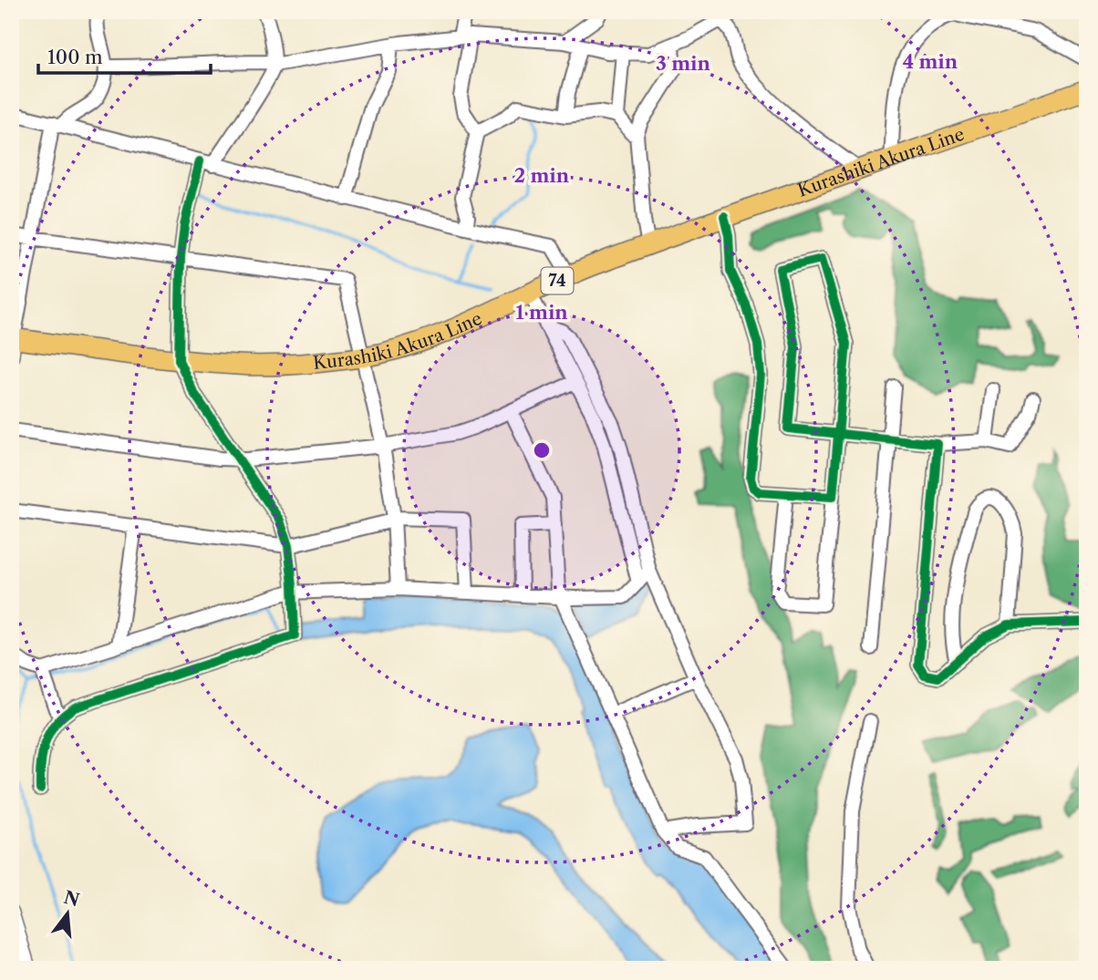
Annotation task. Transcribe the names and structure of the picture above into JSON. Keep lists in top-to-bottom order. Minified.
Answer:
{"streets":{"main road":["Kurashiki Akura Line","74"]},"scale_bar":"100 m","north":"top","rings":["4 min","3 min","2 min","1 min"]}
